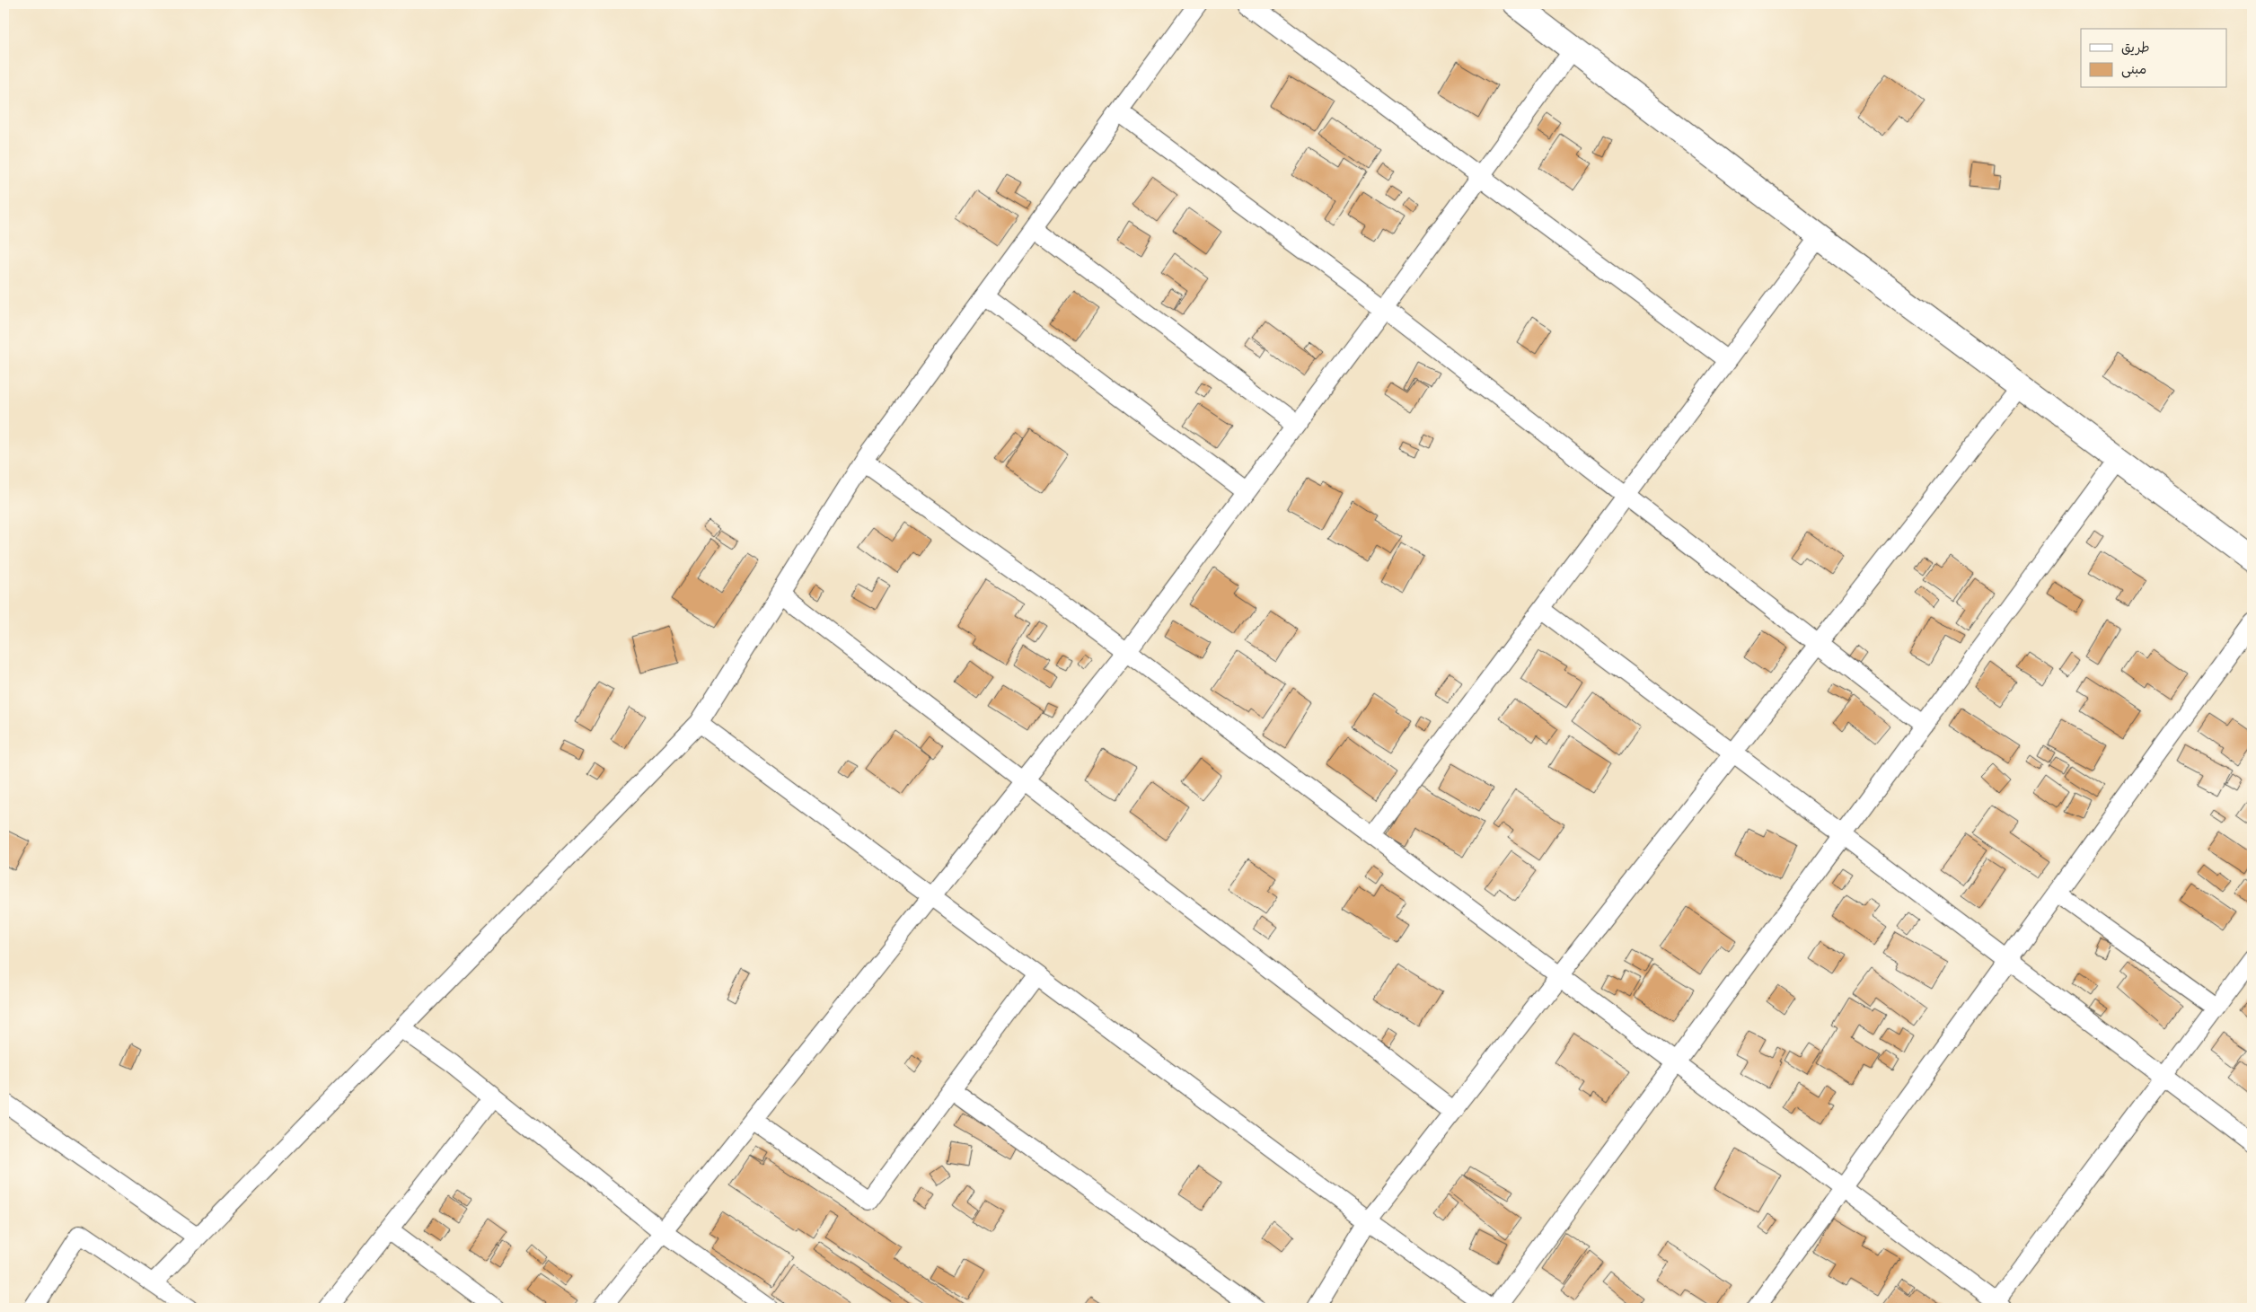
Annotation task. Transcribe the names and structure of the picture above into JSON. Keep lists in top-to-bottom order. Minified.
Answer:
{"legend":["طريق","مبنى"]}
